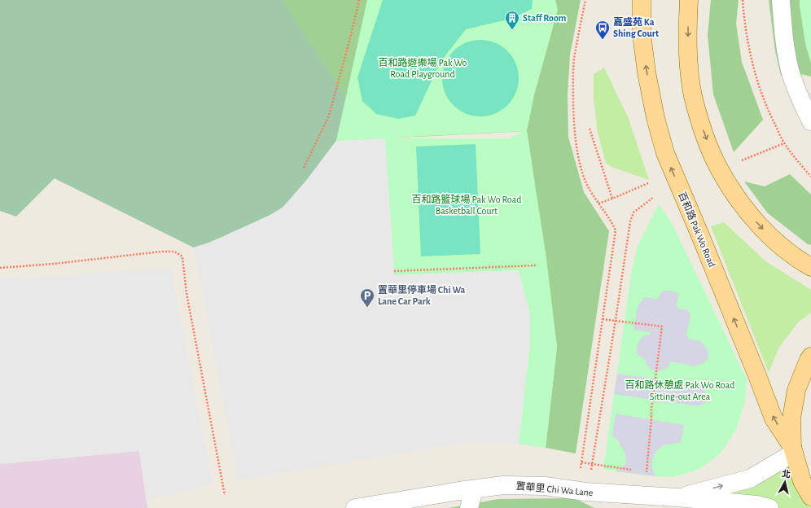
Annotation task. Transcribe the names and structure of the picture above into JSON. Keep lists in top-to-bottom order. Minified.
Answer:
{"streets":{"main road":["百和路 Pak Wo Road"],"street":["置華里 Chi Wa Lane"]},"crossings":[["百和路 Pak Wo Road","置華里 Chi Wa Lane"]],"parks":["百和路遊樂場 Pak Wo Road Playground","百和路籃球場 Pak Wo Road Basketball Court","百和路休憩處 Pak Wo Road Sitting-out Area"],"places":{"building":["Staff Room"],"bus stop":["嘉盛苑 Ka Shing Court"],"parking":["置華里停車場 Chi Wa Lane Car Park"]},"north":"top"}
